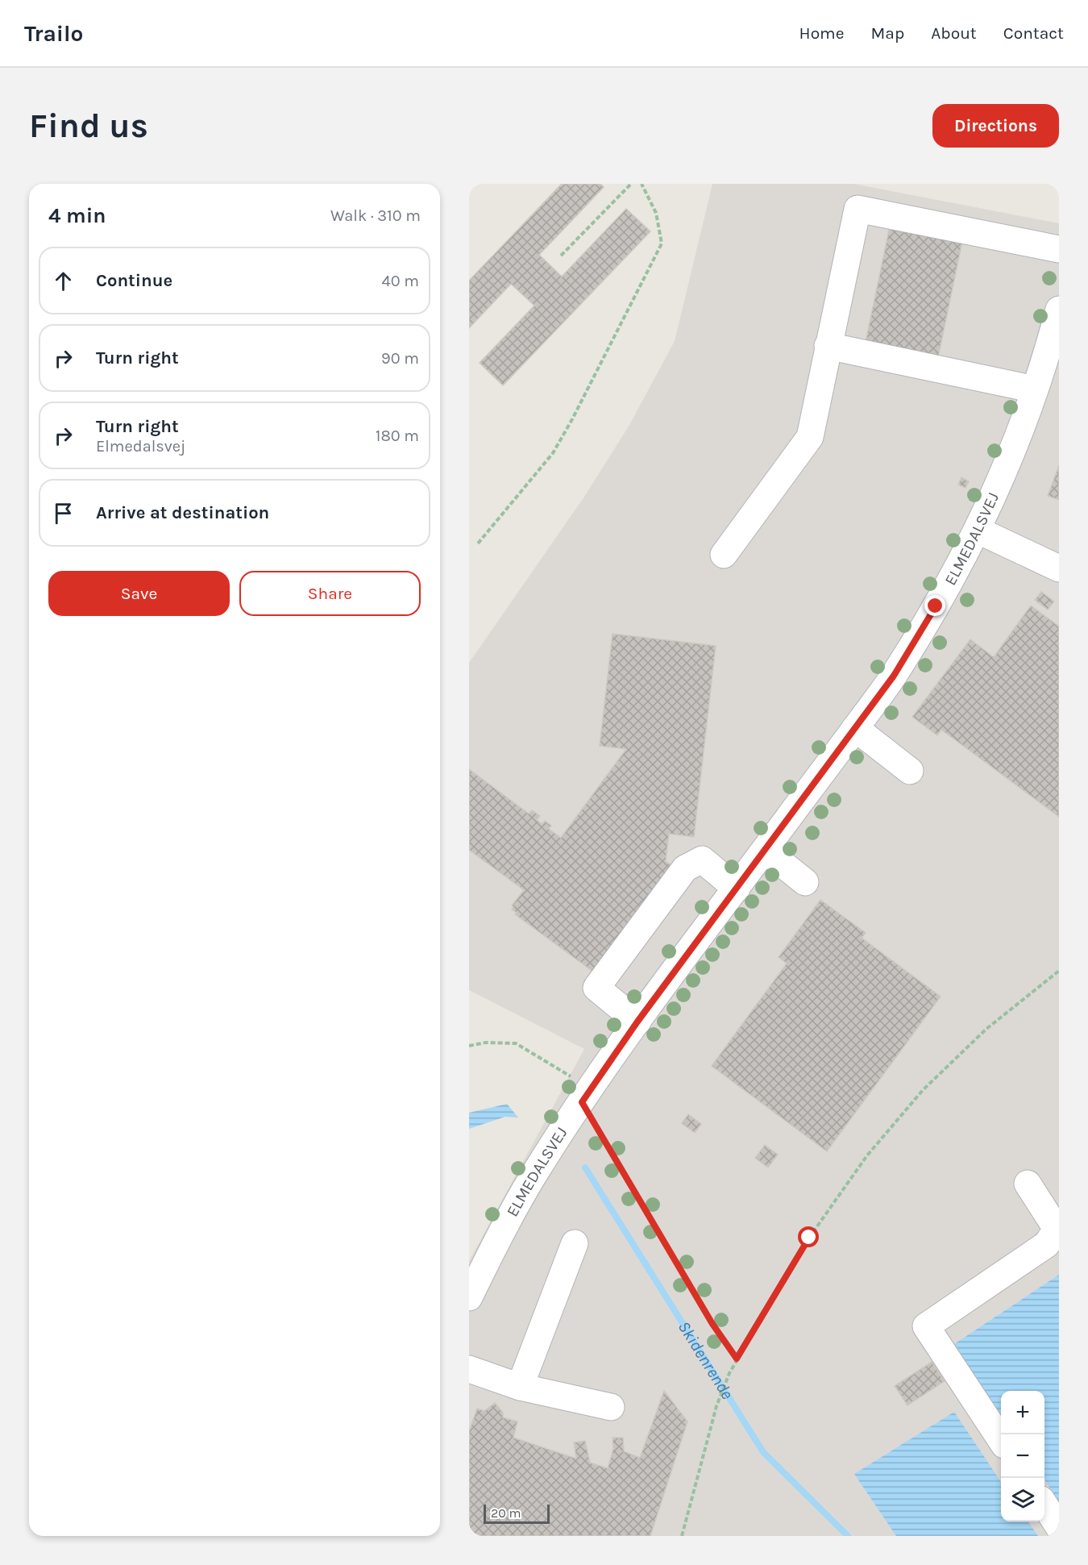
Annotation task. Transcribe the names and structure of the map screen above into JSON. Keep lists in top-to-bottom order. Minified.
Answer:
{"streets":{"street":["ELMEDALSVEJ"]},"water":["Skidenrende"],"scale_bar":"20 m","page":{"header":"Trailo","nav":["Home","Map","About","Contact"],"buttons":["Directions",["Save","Share"]],"title":"Find us","heading":["4 min","Walk · 310 m"],"list":[["Continue","40 m"],["Turn right","90 m"],["Turn right","Elmedalsvej","180 m"],"Arrive at destination"],"map_buttons":["+","−"],"scale":"20 m"}}
